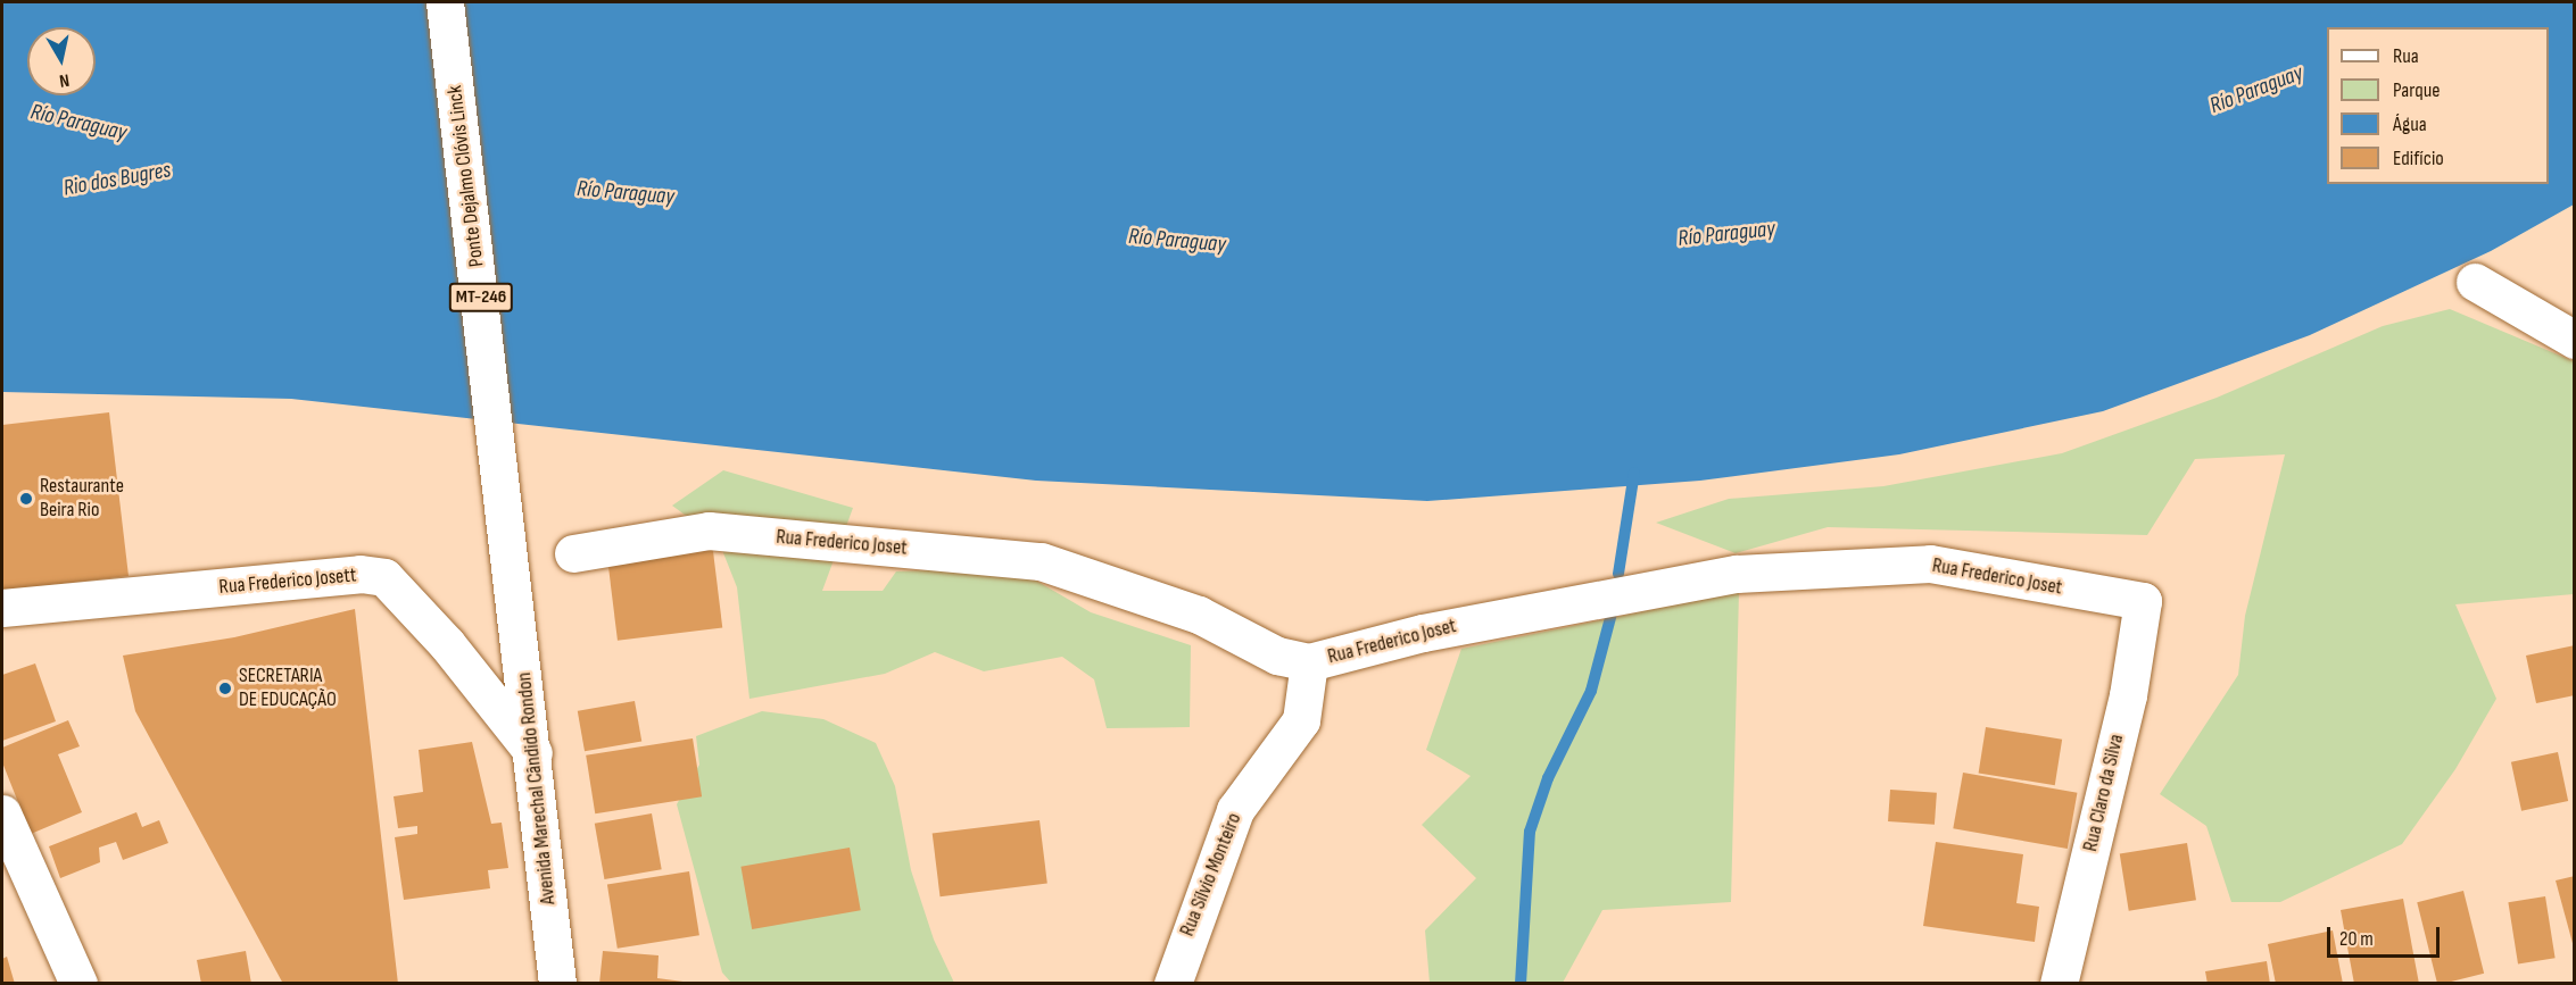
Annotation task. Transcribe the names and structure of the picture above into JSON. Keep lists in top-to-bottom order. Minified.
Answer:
{"streets":{"street":["Ponte Dejalmo Clóvis Linck","MT-246","Rua Frederico Joset","Rua Frederico Josett","Avenida Marechal Cândido Rondon","Rua Claro da Silva","Rua Sílvio Monteiro"]},"crossings":[["Ponte Dejalmo Clóvis Linck","Avenida Marechal Cândido Rondon"],["Rua Frederico Joset","Rua Claro da Silva"],["Rua Frederico Joset","Rua Sílvio Monteiro"],["Rua Frederico Josett","Avenida Marechal Cândido Rondon"]],"water":["Río Paraguay","Rio dos Bugres"],"places":["Restaurante Beira Rio","SECRETARIA DE EDUCAÇÃO"],"legend":["Rua","Parque","Água","Edifício"],"scale_bar":"20 m","north":"bottom"}
